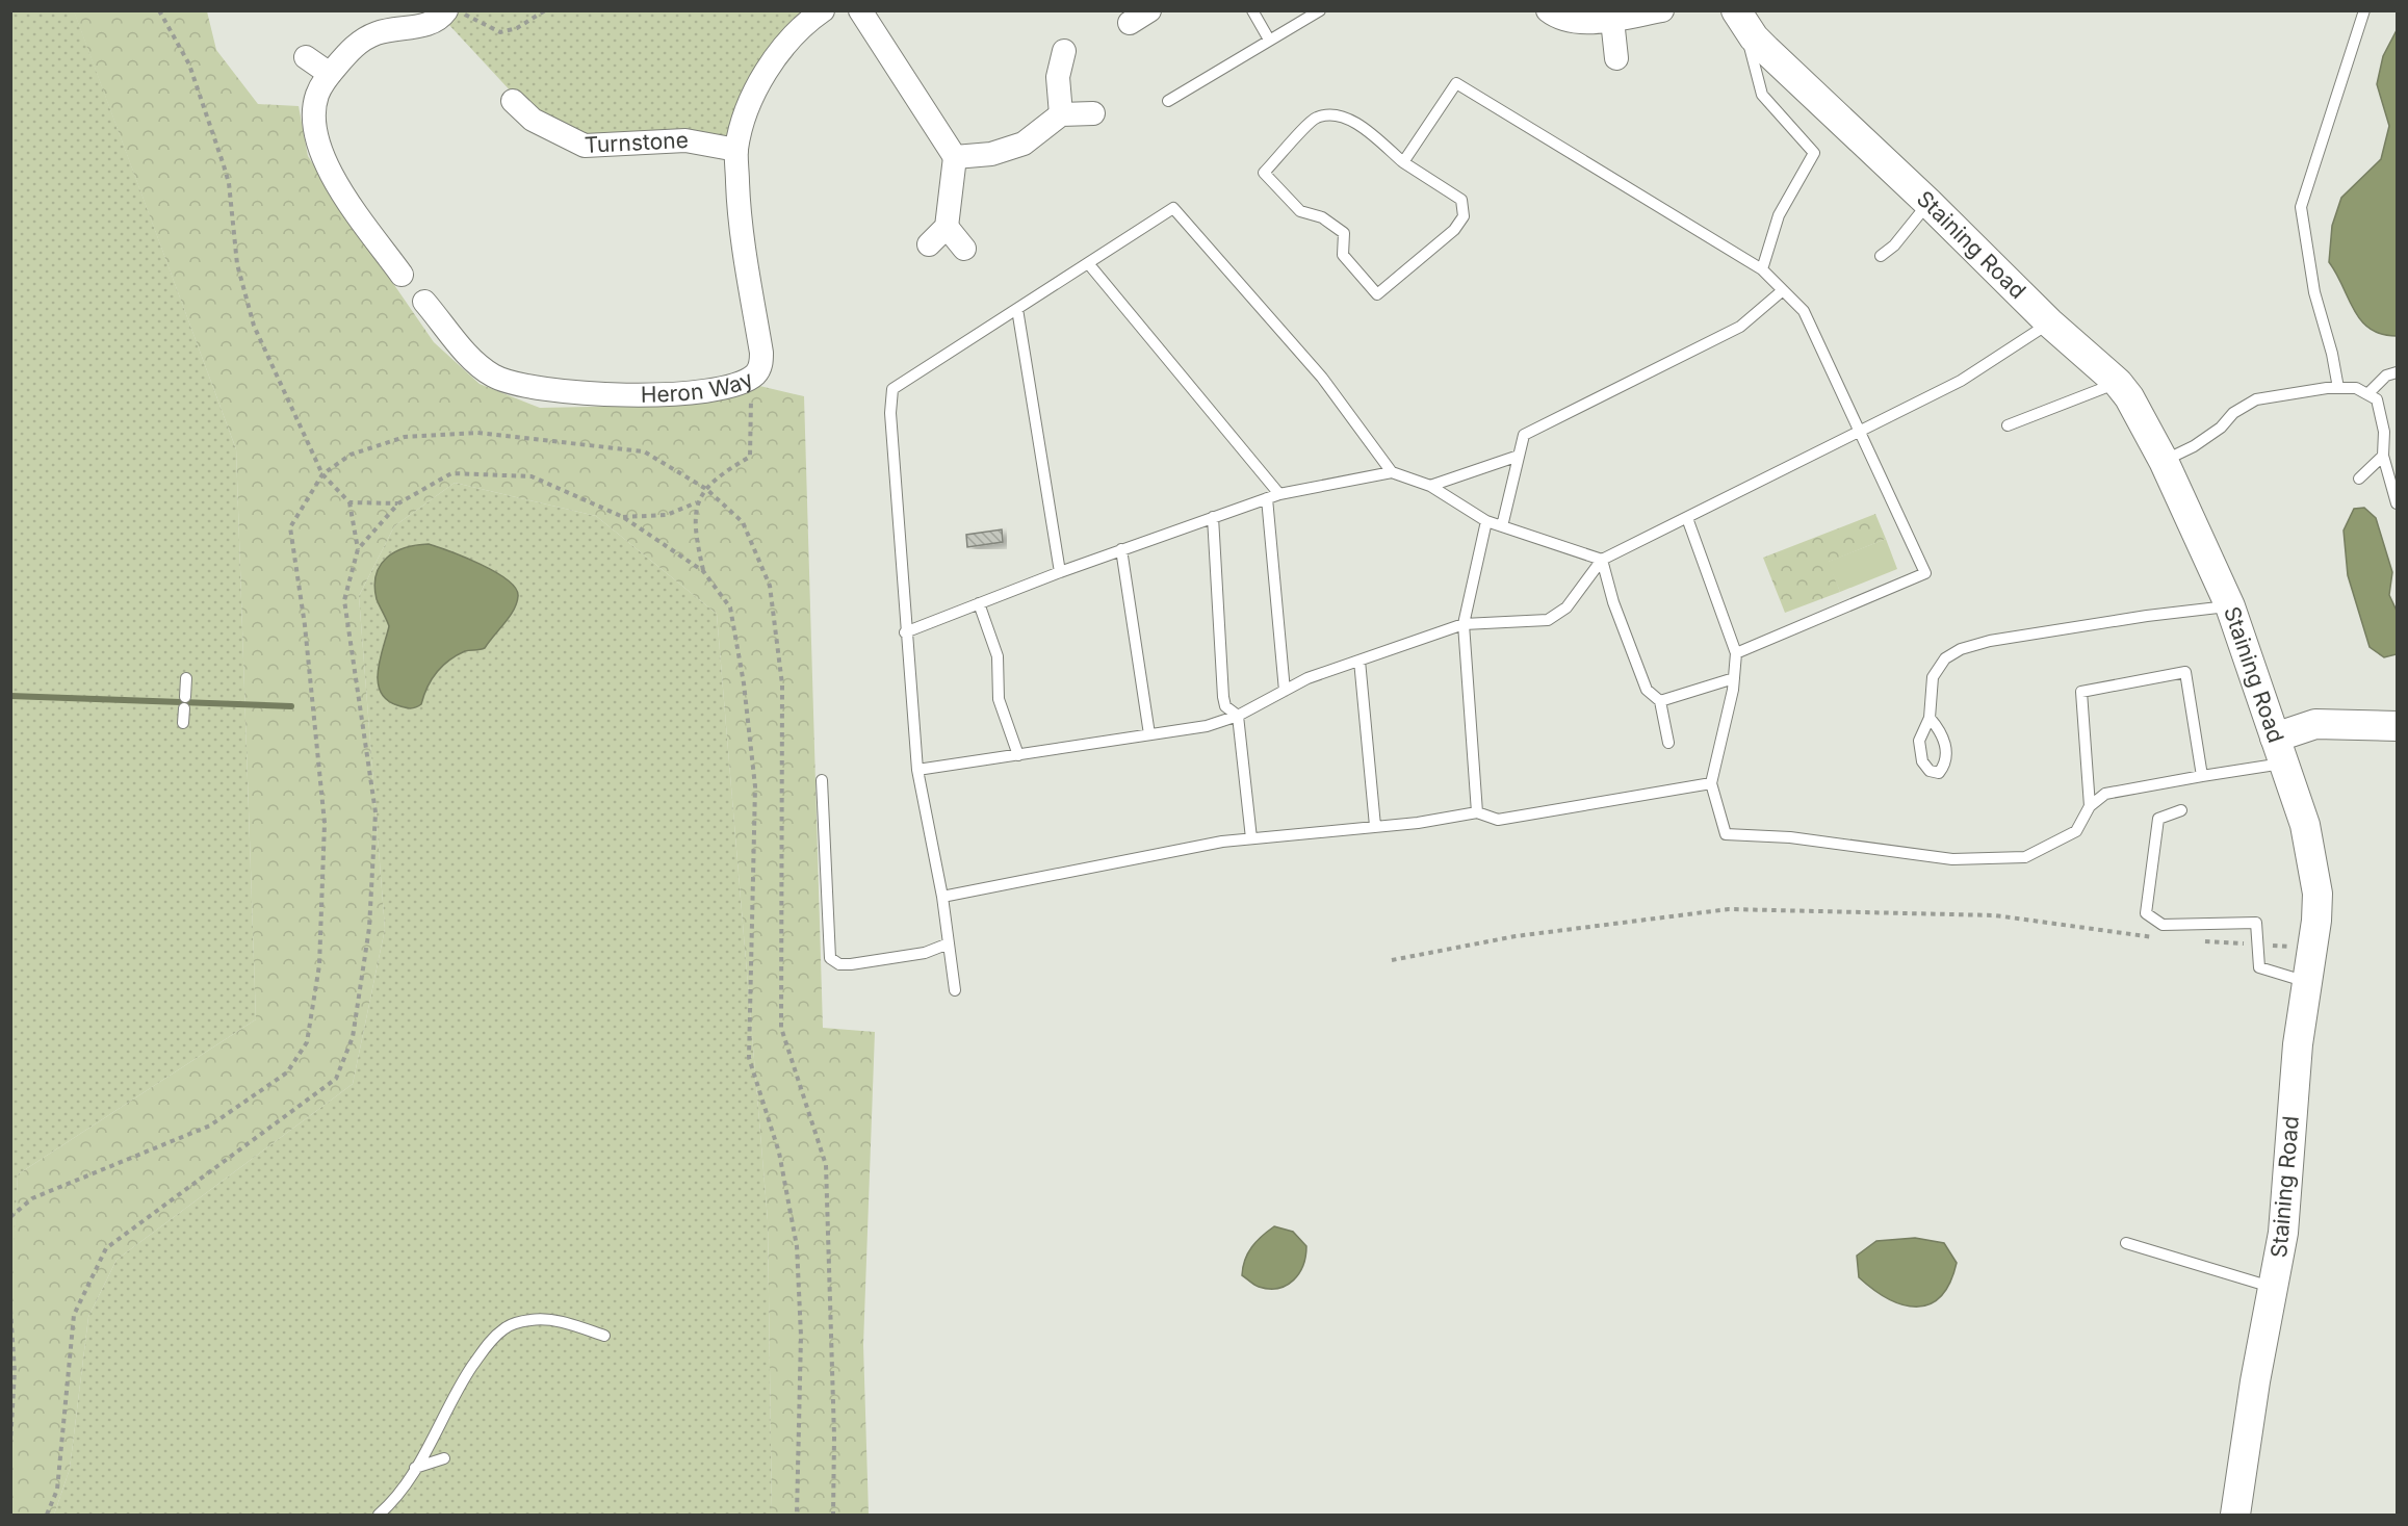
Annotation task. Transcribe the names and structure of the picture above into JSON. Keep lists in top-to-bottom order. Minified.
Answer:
{"streets":{"street":["Turnstone","Staining Road","Heron Way"]},"crossings":[["Turnstone","Heron Way"]]}
